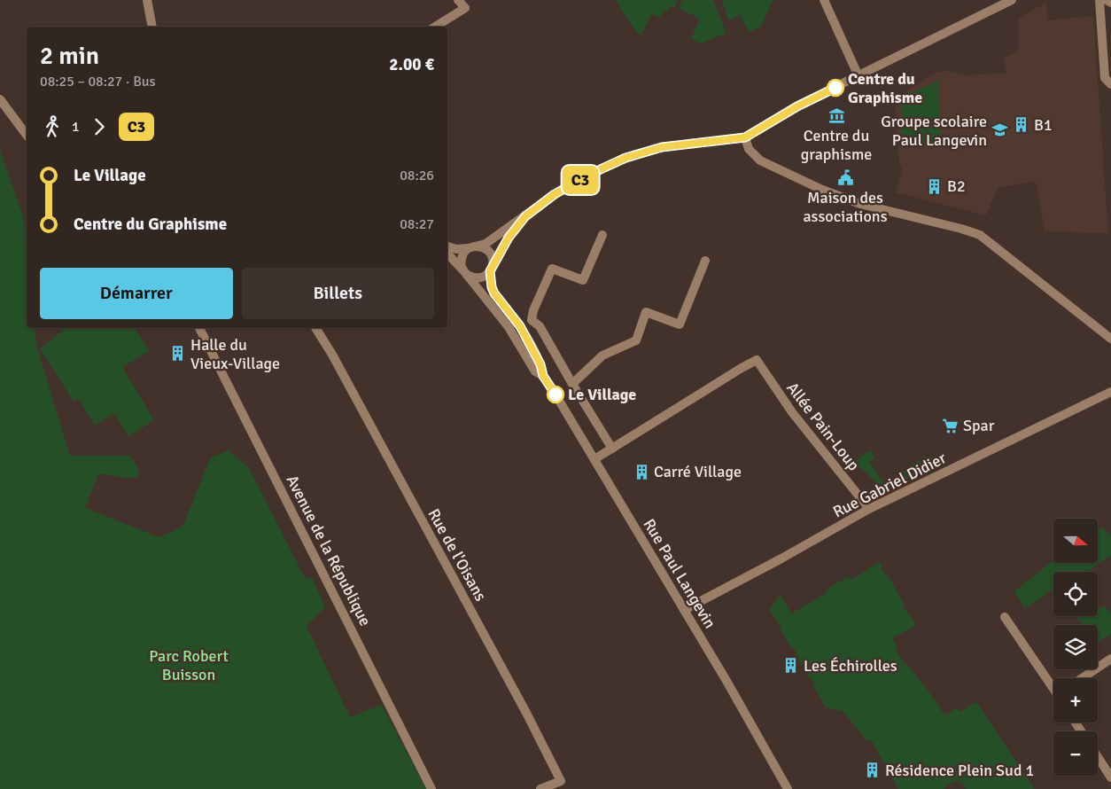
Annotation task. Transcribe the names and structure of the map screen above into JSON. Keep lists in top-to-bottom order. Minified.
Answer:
{"streets":{"street":["Allée Pain-Loup","Rue Gabriel Didier","Avenue de la République","Rue de l'Oisans","Rue Paul Langevin"]},"crossings":[["Allée Pain-Loup","Rue Gabriel Didier"],["Rue Gabriel Didier","Rue Paul Langevin"]],"parks":["Parc Robert Buisson"],"places":{"other":["Centre du Graphisme","Le Village"],"museum":["Centre du graphisme"],"building":["B1","B2","Halle du Vieux-Village","Carré Village","Les Échirolles","Résidence Plein Sud 1"],"school or university":["Groupe scolaire Paul Langevin"],"public building":["Maison des associations"],"supermarket":["Spar"]},"lines":["bus line C3"],"north":"right","page":{"on_map":"C3","heading":["2 min","08:25 – 08:27 · Bus","2.00 €"],"legs":["1","C3"],"list":[{"name":"Le Village","value":"08:26"},{"name":"Centre du Graphisme","value":"08:27"}],"buttons":["Démarrer","Billets"],"map_buttons":["+","−"]}}
